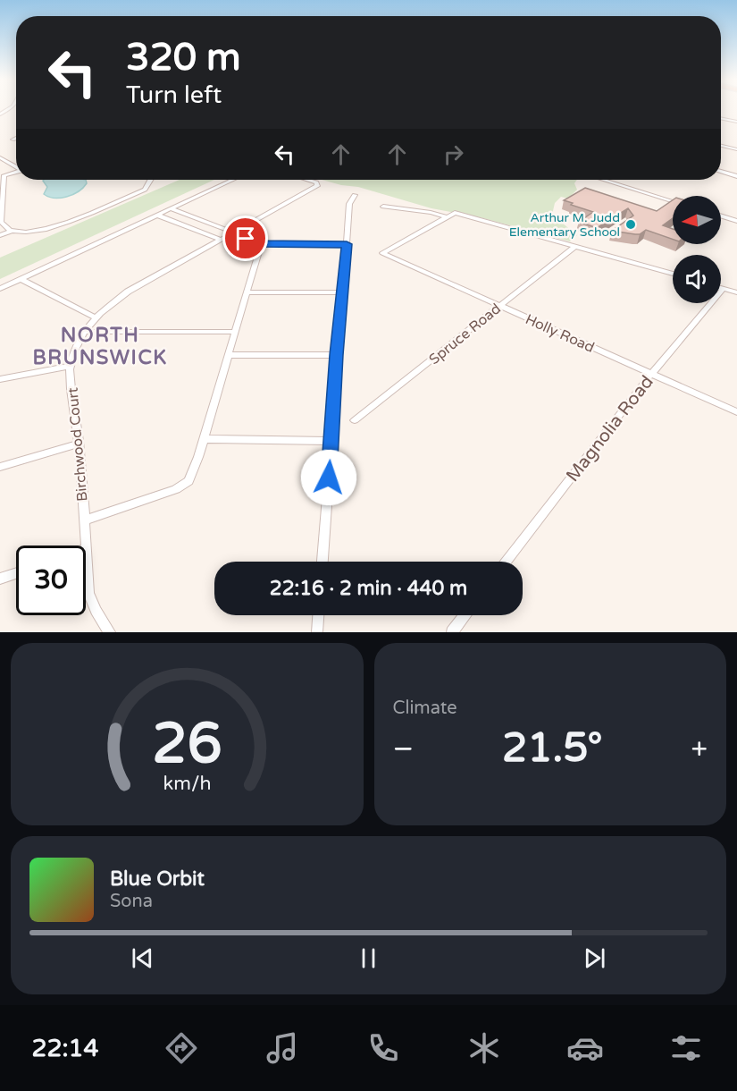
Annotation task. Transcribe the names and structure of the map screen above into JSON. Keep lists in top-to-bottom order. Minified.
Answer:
{"streets":{"street":["Holly Road","Spruce Road","Magnolia Road","Birchwood Court"]},"crossings":[["Holly Road","Spruce Road"],["Holly Road","Magnolia Road"]],"districts":["NORTH BRUNSWICK"],"places":["Arthur M. Judd Elementary School"],"north":"left","page":{"turn":["320 m","Turn left"],"limit":"30","trip":"22:16 · 2 min · 440 m","tile":"Climate","heat":["−","21.5°","+"],"song":["Blue Orbit","Sona"],"tabs":"22:14","gauge":["26","km/h"]}}
